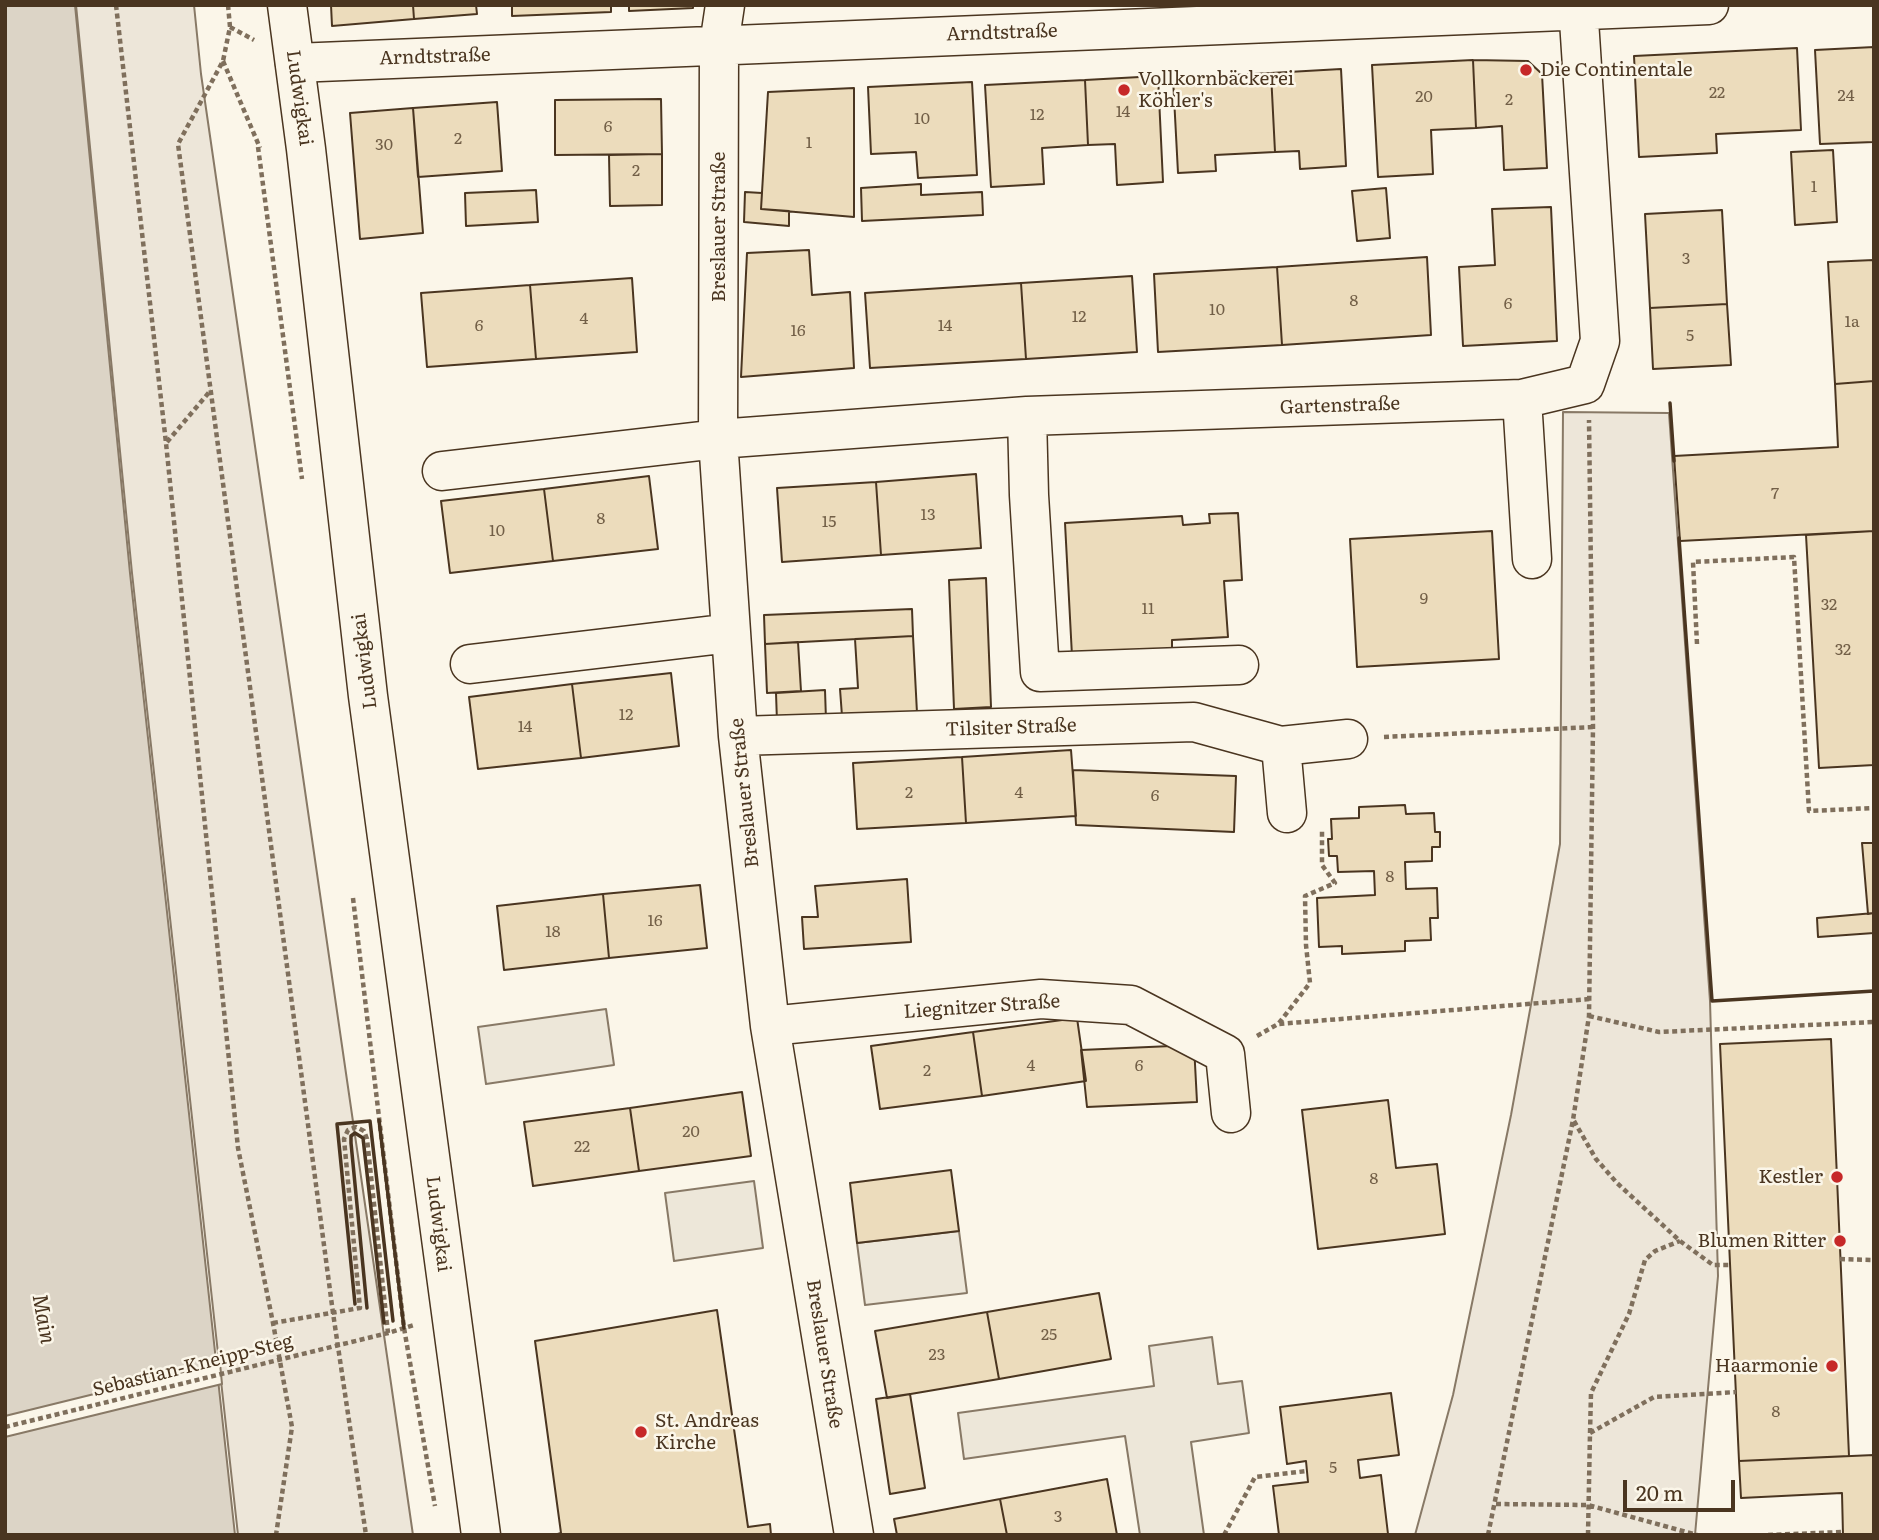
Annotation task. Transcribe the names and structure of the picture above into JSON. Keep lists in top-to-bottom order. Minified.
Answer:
{"streets":{"street":["Arndtstraße","Ludwigkai","Breslauer Straße","Gartenstraße","Tilsiter Straße","Liegnitzer Straße"],"path":["Sebastian-Kneipp-Steg"]},"crossings":[["Arndtstraße","Ludwigkai"],["Arndtstraße","Breslauer Straße"],["Breslauer Straße","Gartenstraße"],["Breslauer Straße","Tilsiter Straße"],["Breslauer Straße","Liegnitzer Straße"]],"water":["Main"],"places":["Die Continentale","Vollkornbäckerei Köhler's","Kestler","Blumen Ritter","Haarmonie","St. Andreas Kirche"],"house_numbers":["22","24","20","2","14","12","10","6","2","1","30","2","1","3","8","6","10","12","4","1a","6","14","16","5","7","13","8","15","10","9","32","11","32","12","14","2","4","6","8","16","18","4","6","2","20","22","8","25","23","8","5","3"],"scale_bar":"20 m"}
